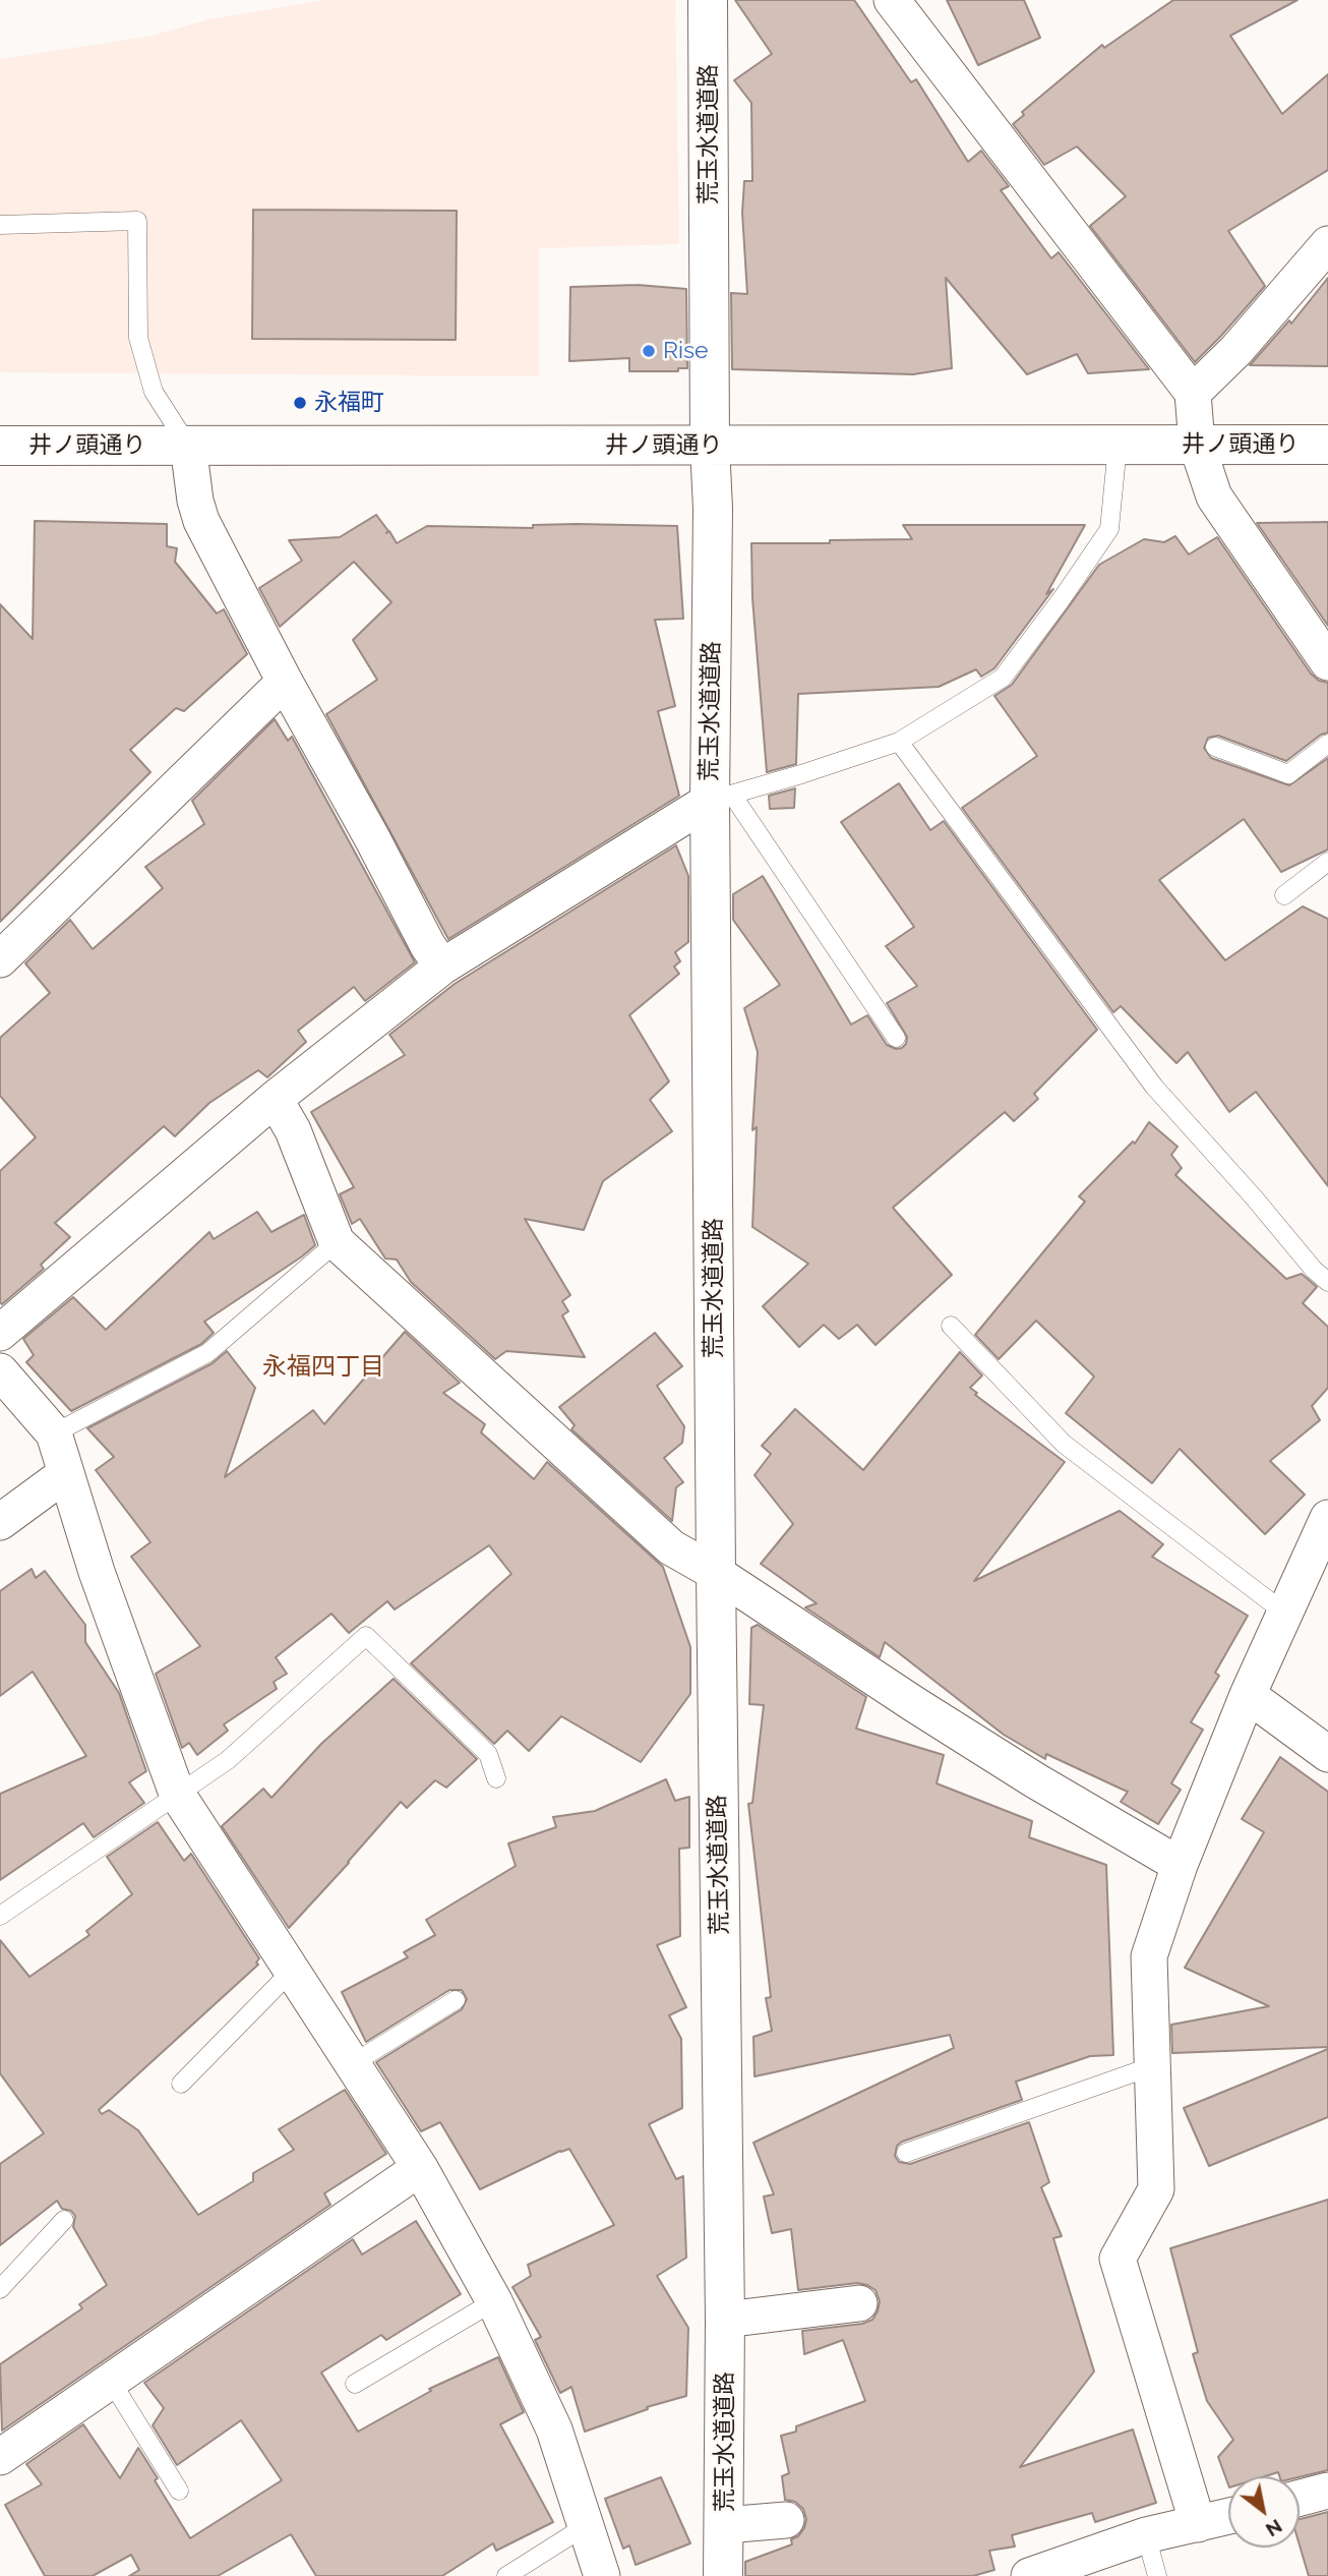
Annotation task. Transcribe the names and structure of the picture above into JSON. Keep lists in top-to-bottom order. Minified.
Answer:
{"streets":{"main road":["荒玉水道道路","井ノ頭通り"]},"crossings":[["荒玉水道道路","井ノ頭通り"]],"districts":["永福四丁目"],"places":["Rise","永福町"],"north":"bottom right"}
